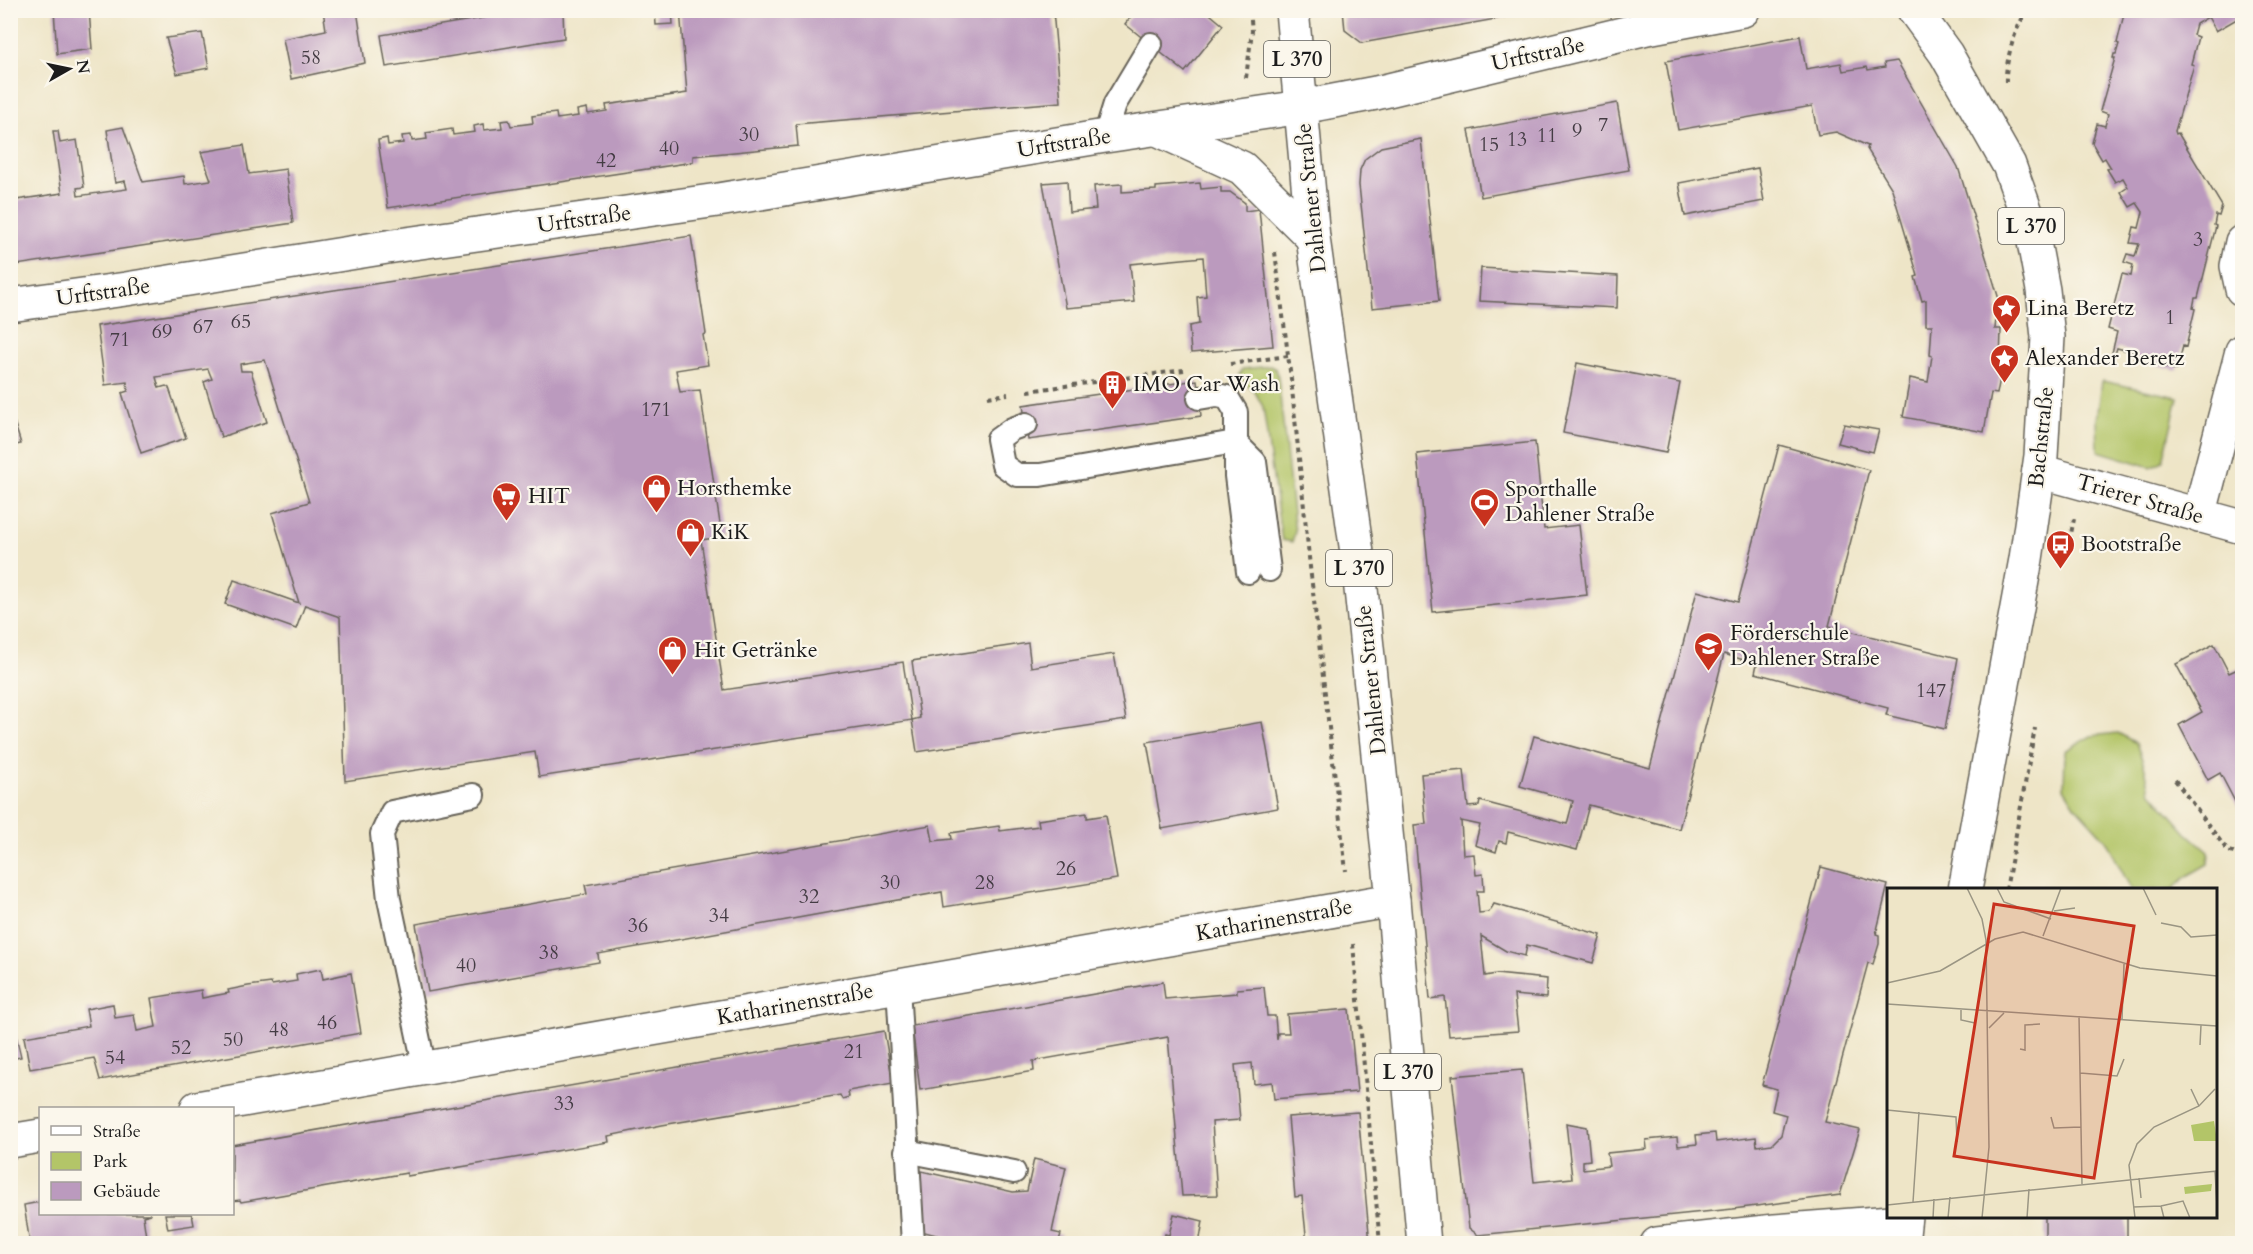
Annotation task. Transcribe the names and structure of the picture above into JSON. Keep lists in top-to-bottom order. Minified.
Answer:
{"streets":{"street":["Urftstraße","L 370","Dahlener Straße","Bachstraße","Trierer Straße","Katharinenstraße"]},"crossings":[["Urftstraße","Dahlener Straße"],["Dahlener Straße","Katharinenstraße"],["Bachstraße","Trierer Straße"]],"places":{"place":["Lina Beretz","Alexander Beretz"],"building":["IMO Car Wash"],"shop":["Horsthemke","KiK","Hit Getränke"],"supermarket":["HIT"],"sports":["Sporthalle Dahlener Straße"],"bus stop":["Bootstraße"],"school or university":["Förderschule Dahlener Straße"]},"house_numbers":["58","7","9","30","11","13","15","40","42","3","1","65","67","69","71","171","147","26","30","28","32","34","36","38","40","46","48","50","52","21","54","33"],"legend":["Straße","Park","Gebäude"],"north":"right"}
